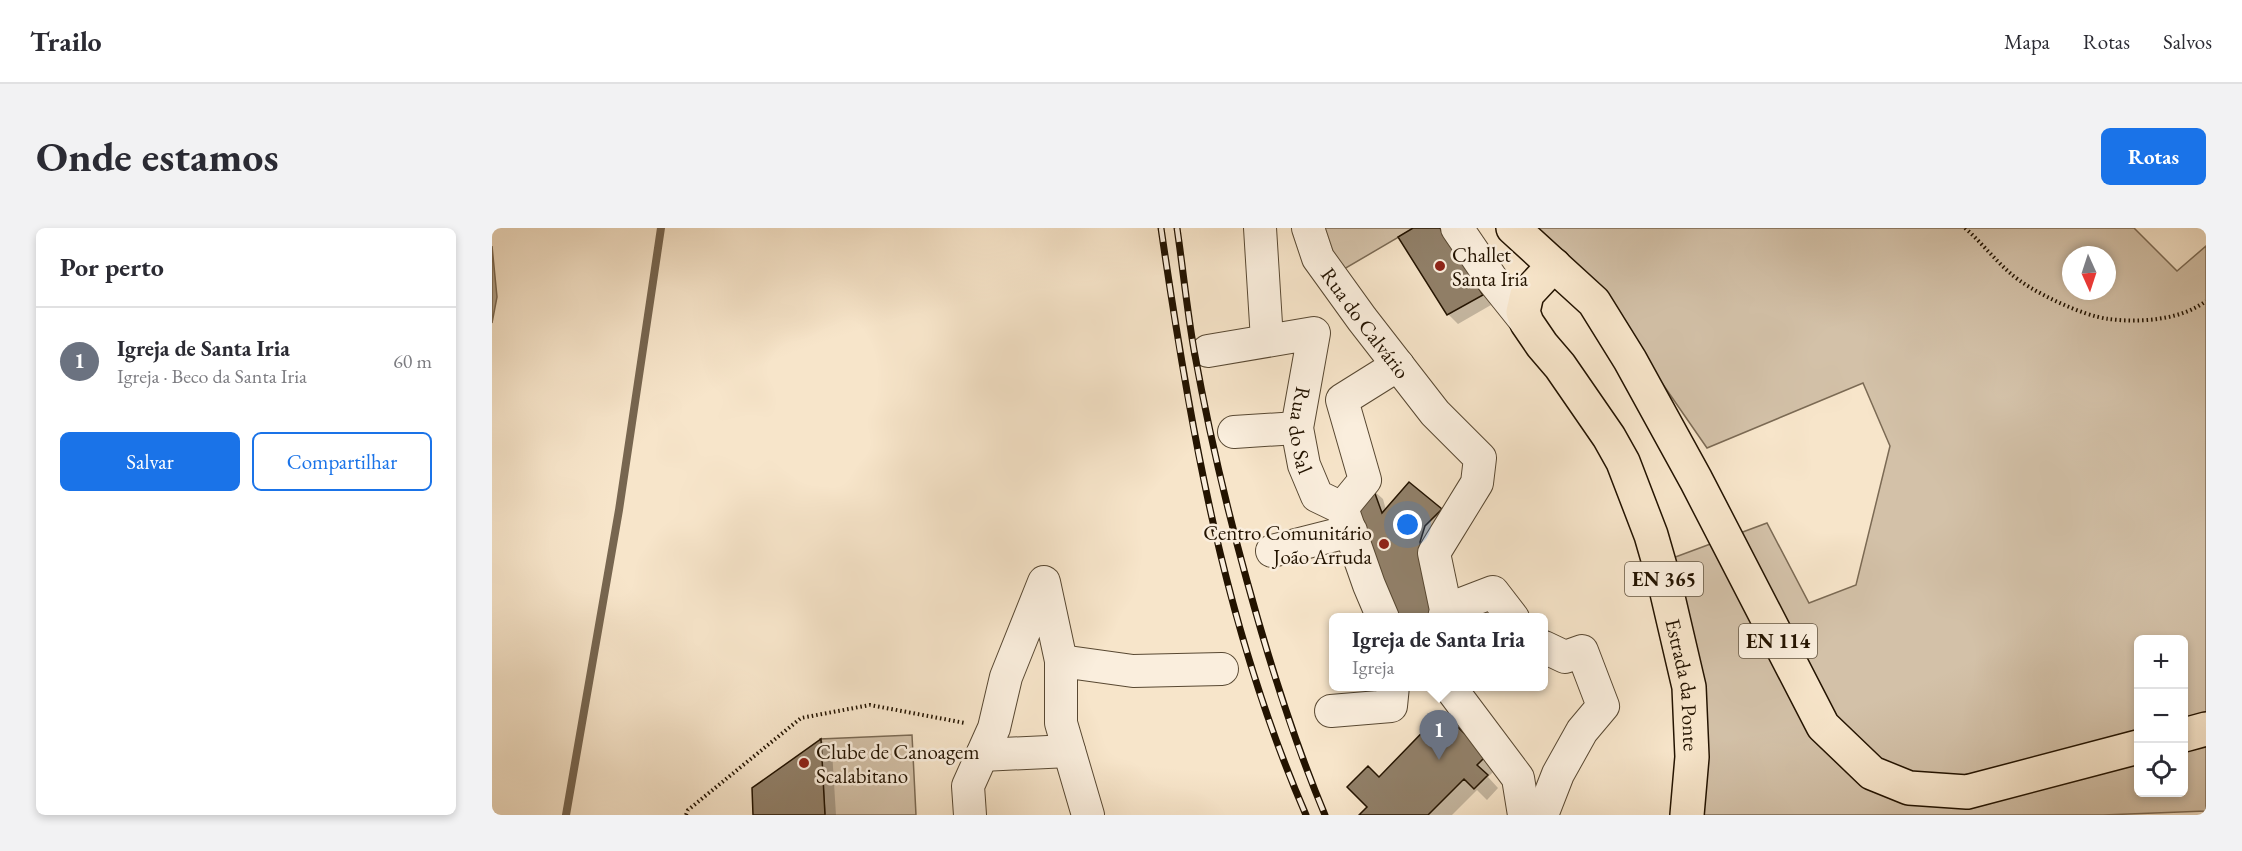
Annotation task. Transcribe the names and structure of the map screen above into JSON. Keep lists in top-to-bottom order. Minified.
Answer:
{"streets":{"main road":["EN 365","EN 114","Estrada da Ponte"],"street":["Rua do Calvário","Rua do Sal"]},"places":["Challet Santa Iria","Centro Comunitário João Arruda","Clube de Canoagem Scalabitano"],"north":"bottom","page":{"header":"Trailo","nav":["Mapa","Rotas","Salvos"],"buttons":["Rotas",["Salvar","Compartilhar"]],"title":"Onde estamos","heading":"Por perto","list":[{"mark":"1","name":"Igreja de Santa Iria","note":"Igreja · Beco da Santa Iria","value":"60 m"}],"popup":["Igreja de Santa Iria","Igreja"],"map_buttons":["+","−"],"pins":"1"}}
